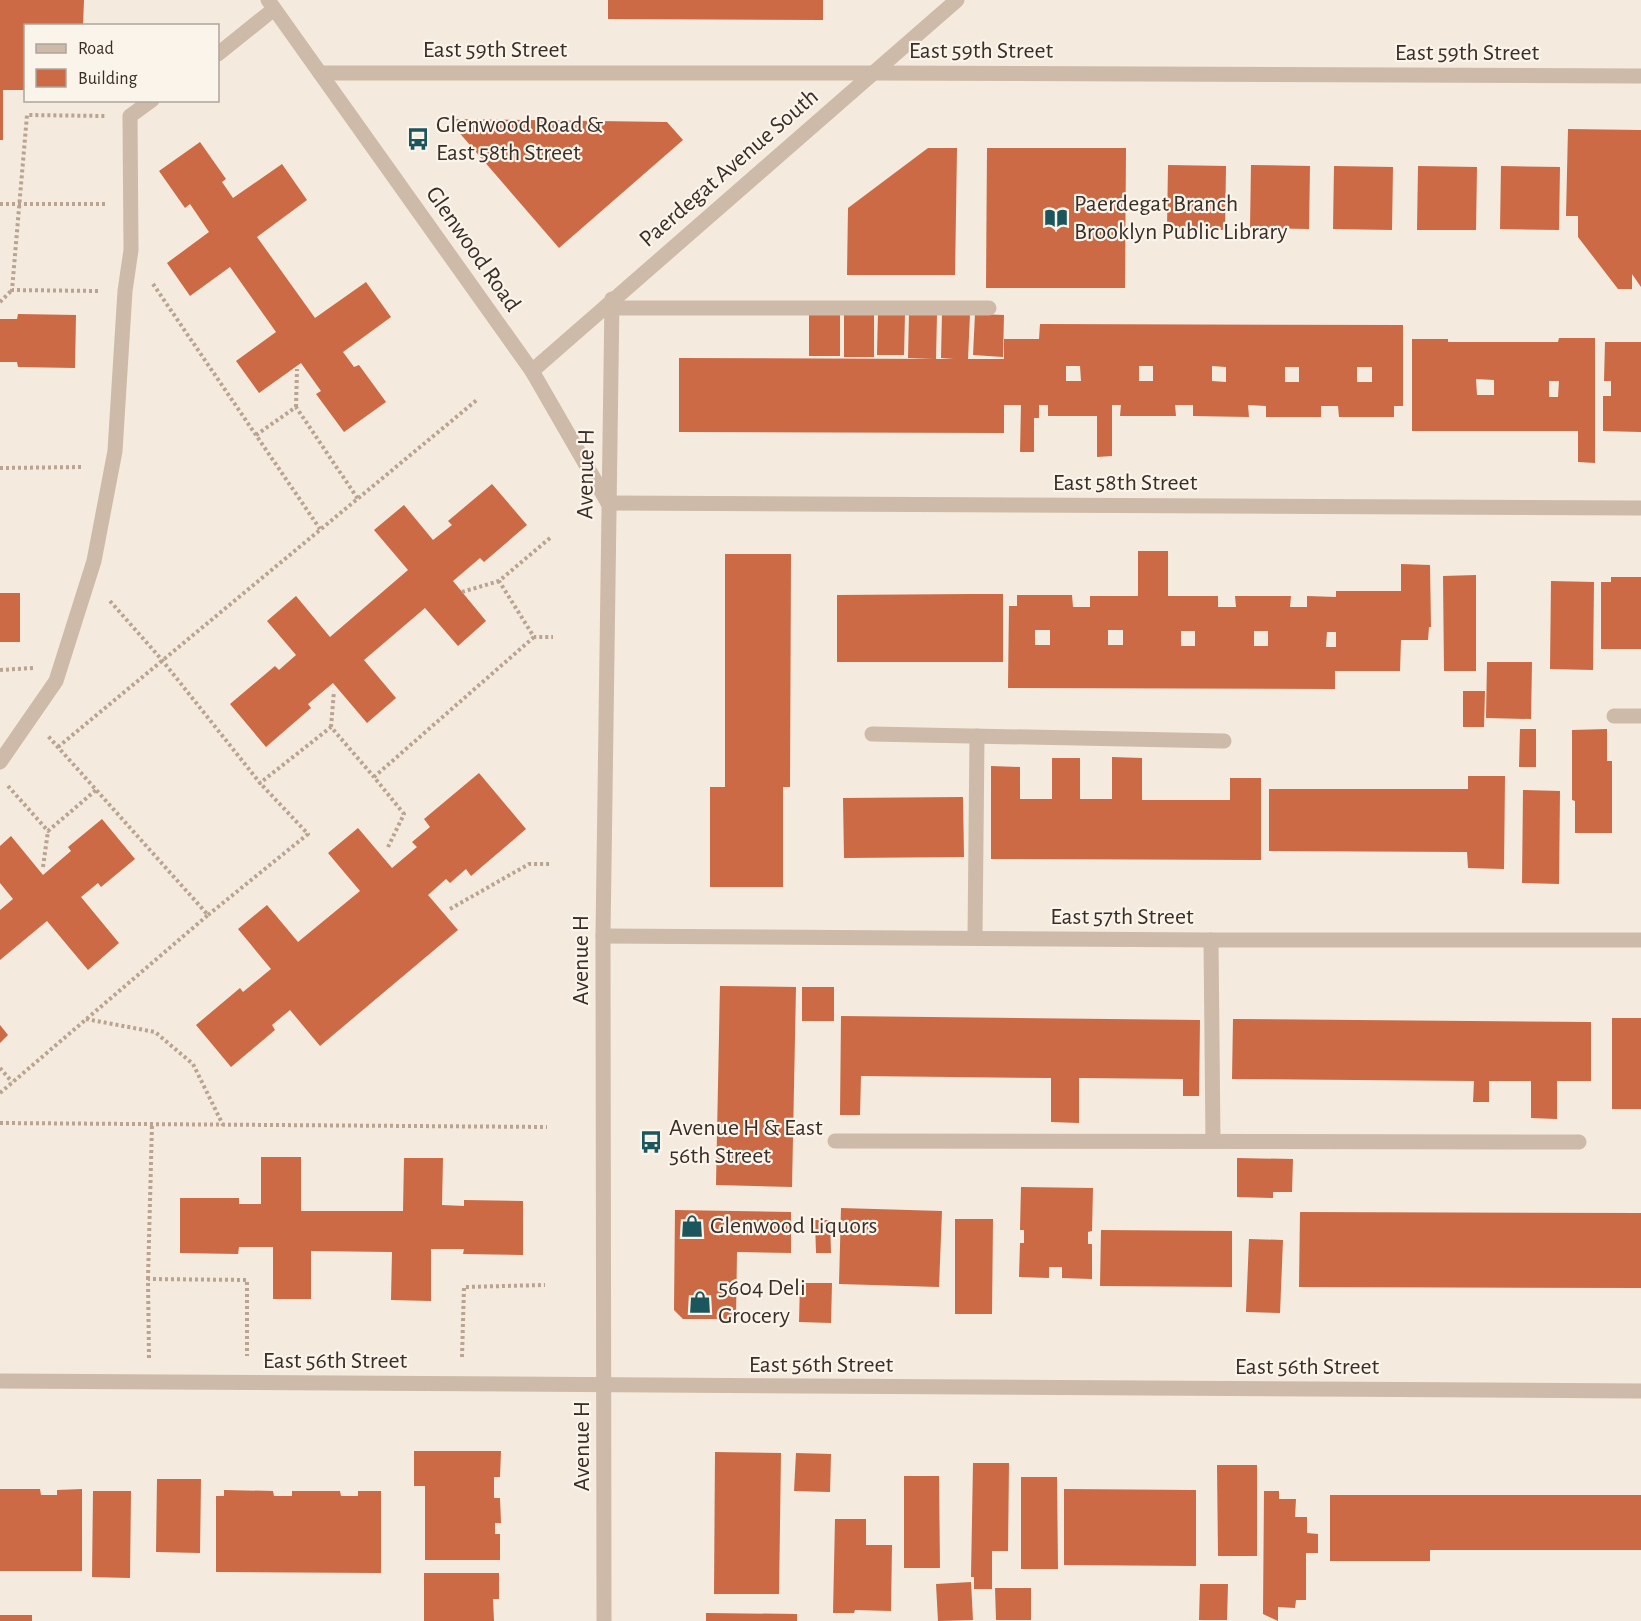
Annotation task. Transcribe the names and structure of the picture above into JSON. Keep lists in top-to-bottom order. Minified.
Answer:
{"streets":{"street":["East 59th Street","Paerdegat Avenue South","Glenwood Road","Avenue H","East 58th Street","East 57th Street","East 56th Street"]},"crossings":[["East 59th Street","Paerdegat Avenue South"],["East 59th Street","Glenwood Road"],["Paerdegat Avenue South","Glenwood Road"],["Paerdegat Avenue South","Avenue H"],["Glenwood Road","Avenue H"],["Glenwood Road","East 58th Street"],["Avenue H","East 58th Street"],["Avenue H","East 57th Street"],["Avenue H","East 56th Street"]],"places":{"bus stop":["Glenwood Road & East 58th Street","Avenue H & East 56th Street"],"library":["Paerdegat Branch Brooklyn Public Library"],"shop":["Glenwood Liquors","5604 Deli Grocery"]},"legend":["Road","Building"]}
